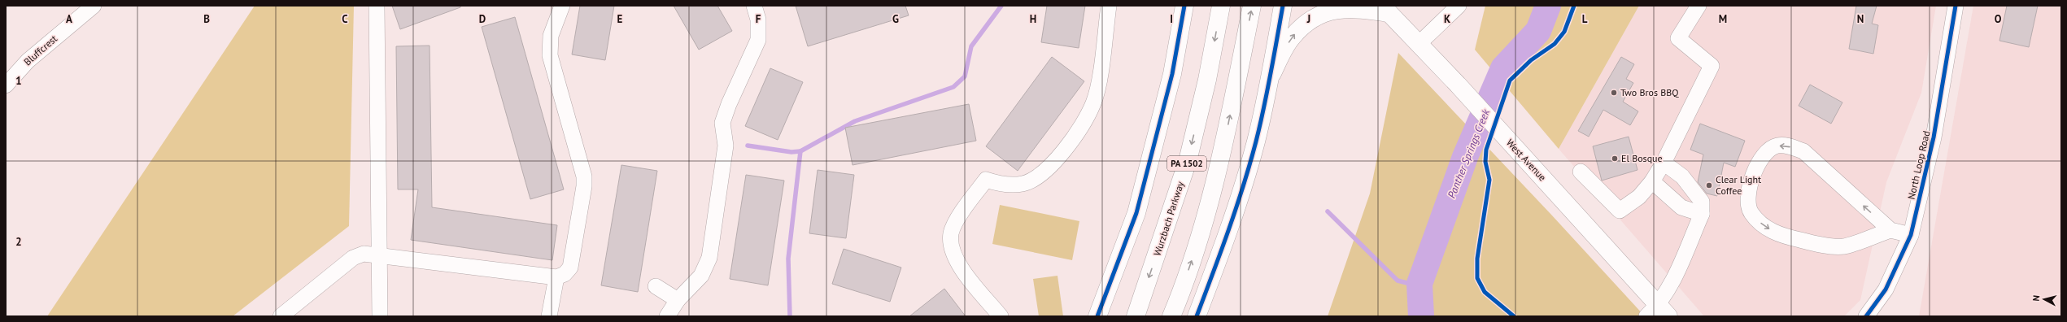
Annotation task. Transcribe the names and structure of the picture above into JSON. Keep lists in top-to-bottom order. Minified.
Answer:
{"streets":{"main road":["West Avenue","PA 1502","Wurzbach Parkway"],"street":["Bluffcrest","North Loop Road"]},"water":["Panther Springs Creek"],"places":["Two Bros BBQ","El Bosque","Clear Light Coffee"],"north":"left","grid":{"columns":["A","B","C","D","E","F","G","H","I","J","K","L","M","N","O"],"rows":["1","2"]}}
